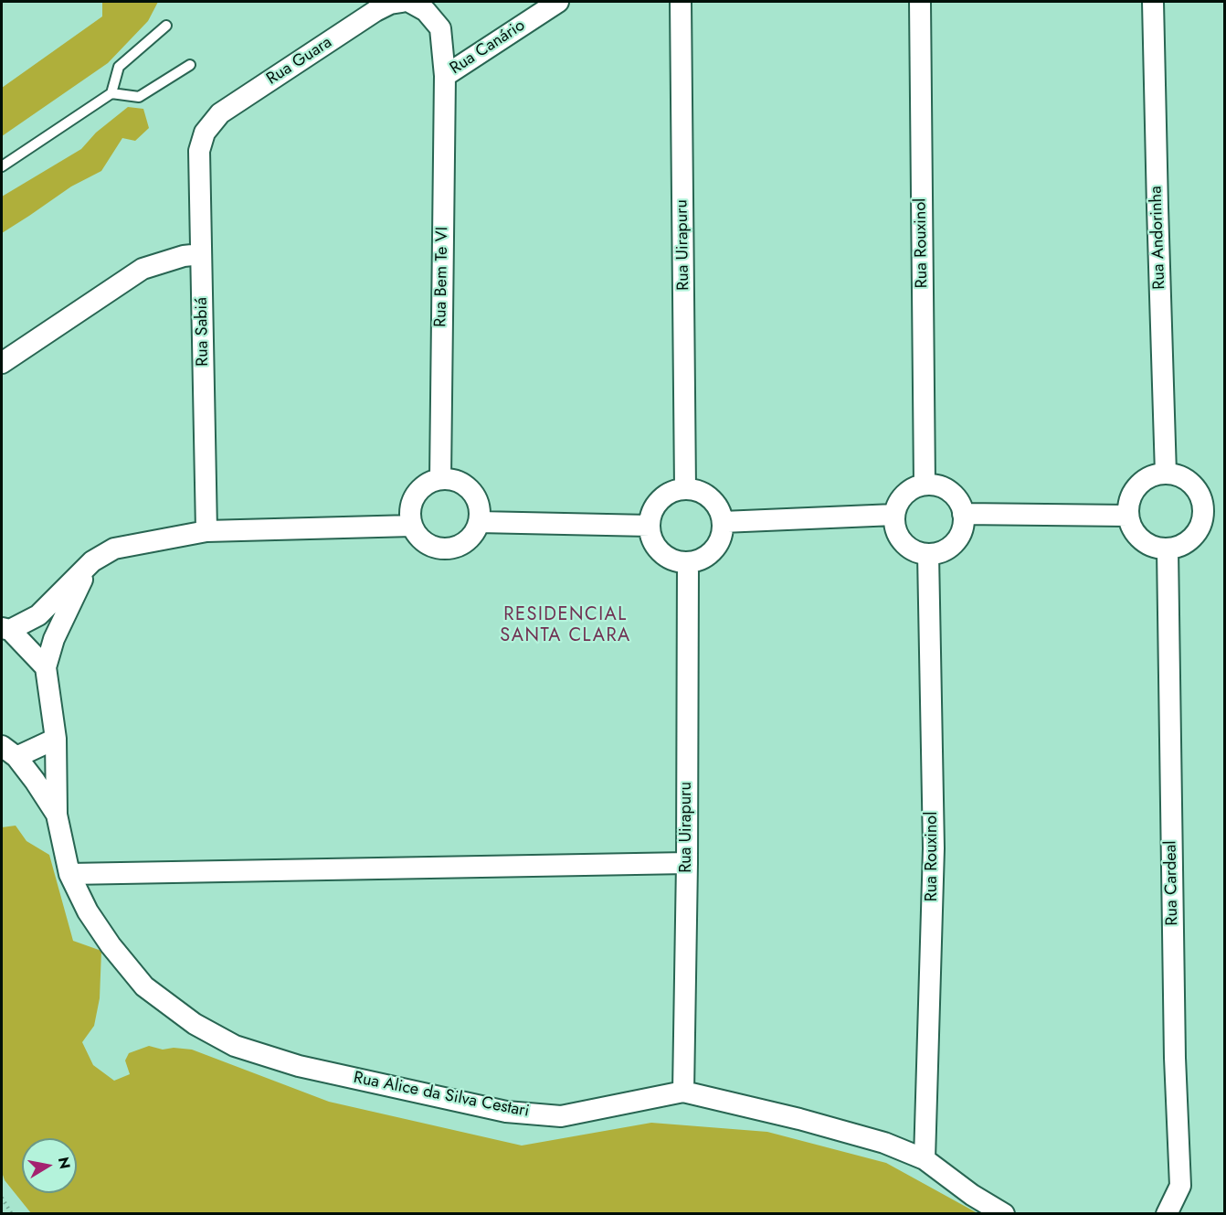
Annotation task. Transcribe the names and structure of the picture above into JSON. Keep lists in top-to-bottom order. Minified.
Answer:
{"streets":{"street":["Rua Canário","Rua Guara","Rua Andorinha","Rua Rouxinol","Rua Uirapuru","Rua Bem Te VI","Rua Sabiá","Rua Cardeal","Rua Alice da Silva Cestari"]},"crossings":[["Rua Canário","Rua Bem Te VI"],["Rua Guara","Rua Sabiá"],["Rua Andorinha","Rua Cardeal"],["Rua Rouxinol","Rua Alice da Silva Cestari"],["Rua Uirapuru","Rua Alice da Silva Cestari"]],"districts":["RESIDENCIAL SANTA CLARA"],"north":"right"}
